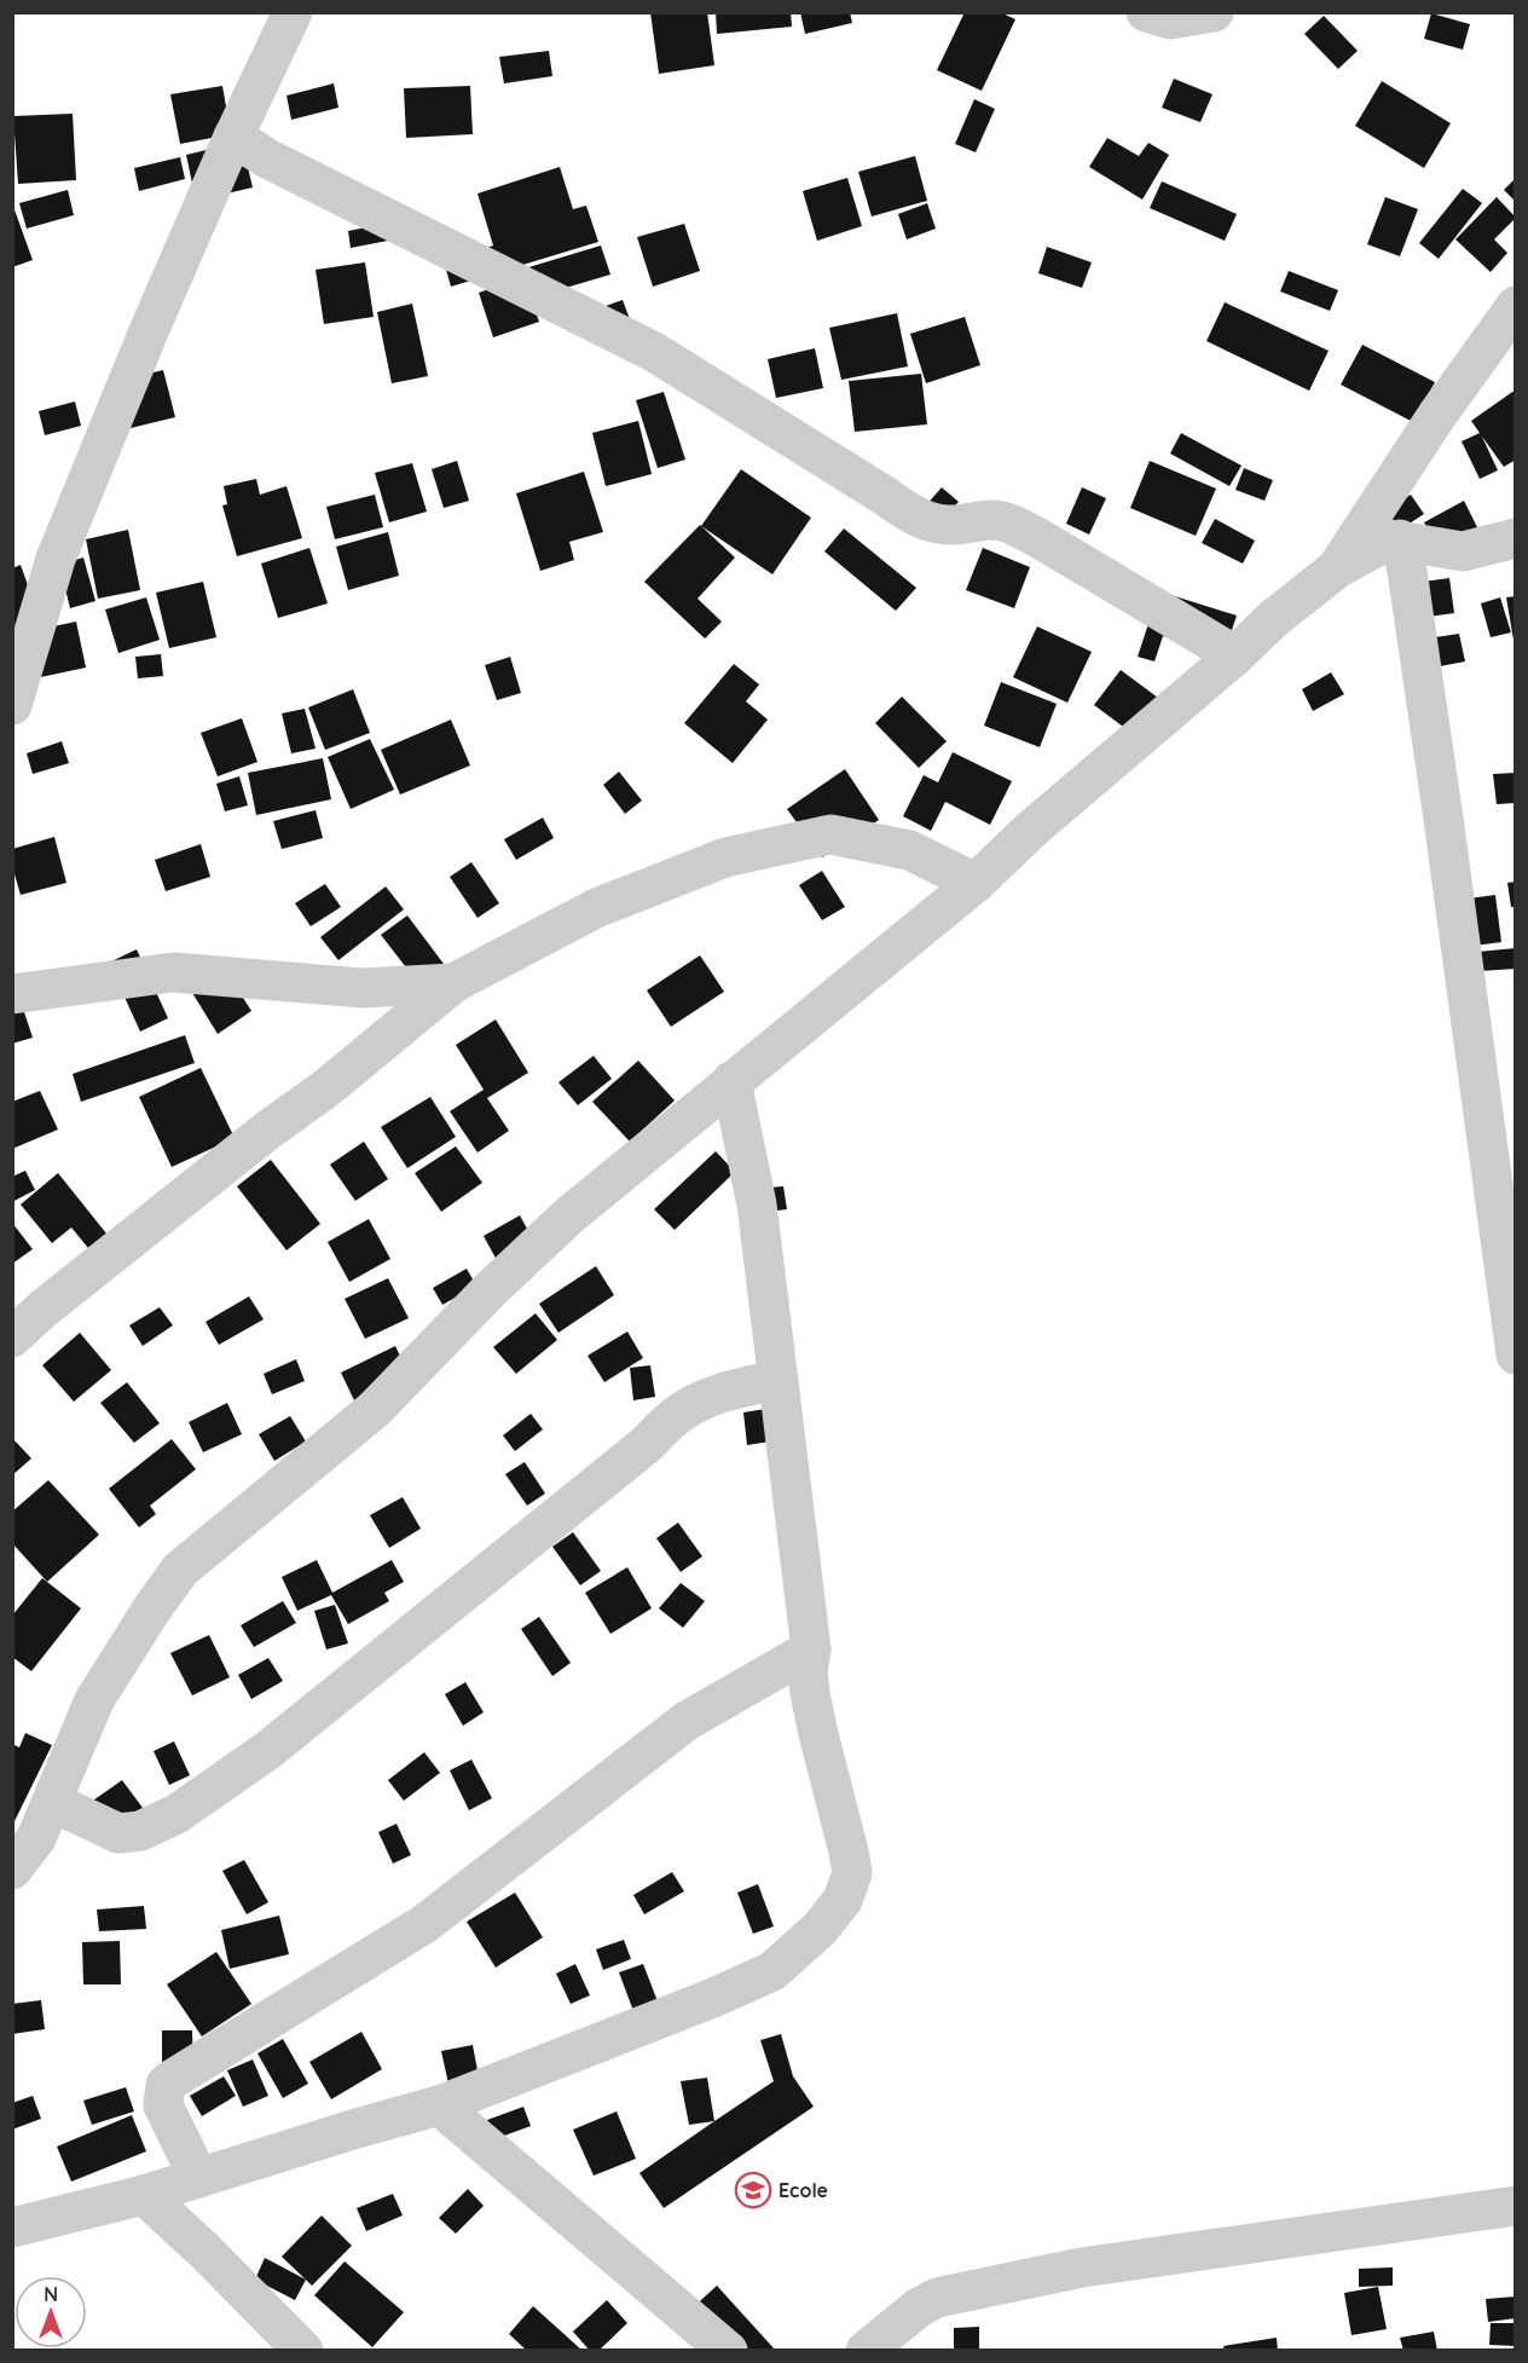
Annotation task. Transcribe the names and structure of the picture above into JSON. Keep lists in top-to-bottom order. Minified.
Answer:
{"places":{"school or university":["Ecole"]},"north":"top"}
